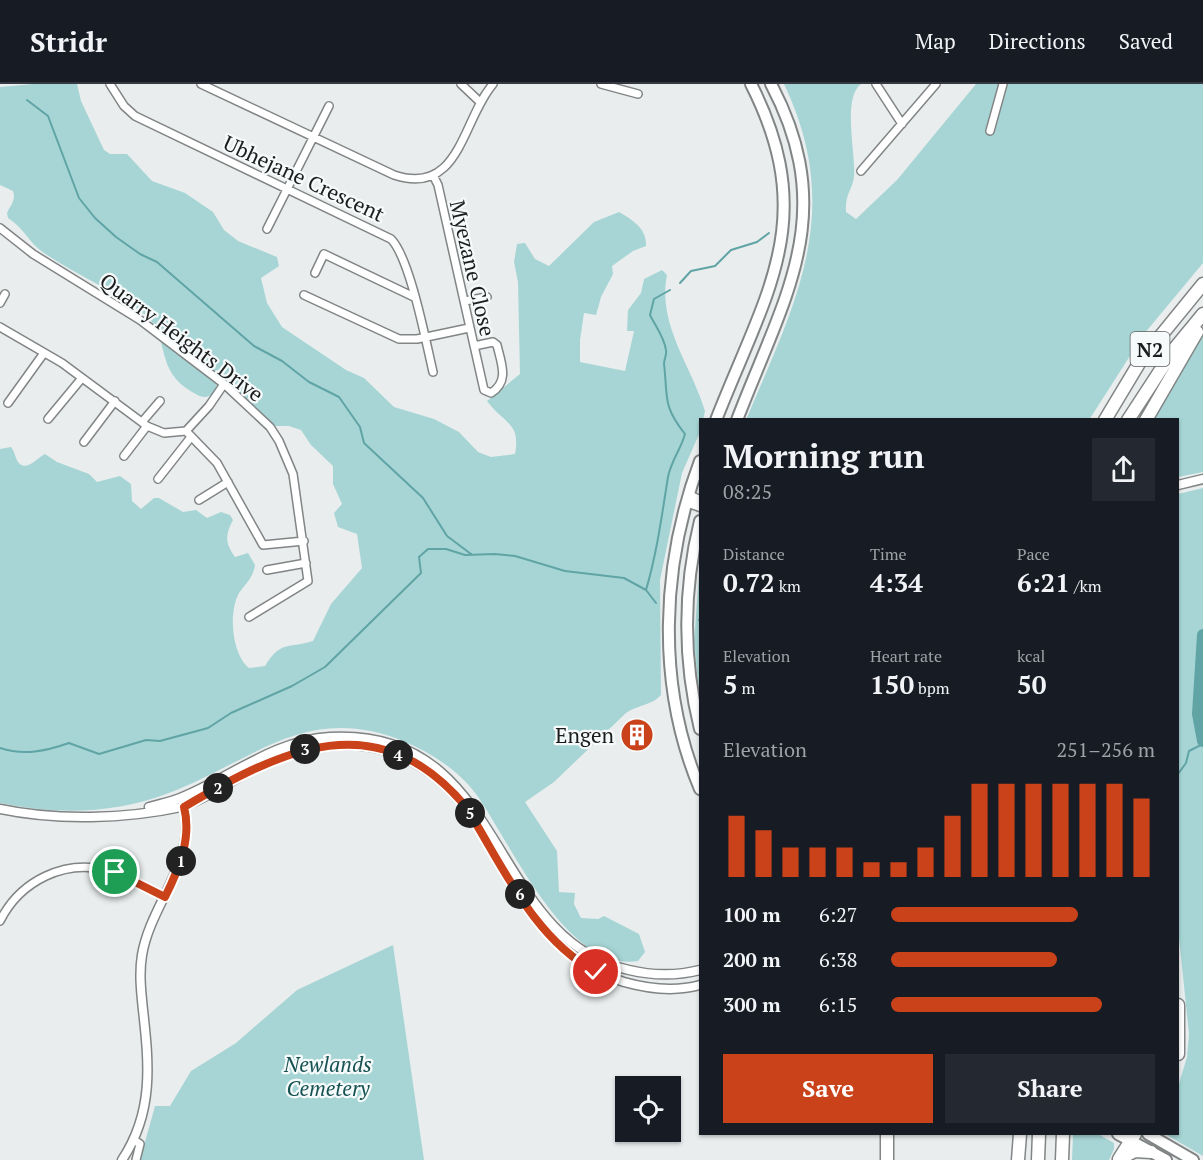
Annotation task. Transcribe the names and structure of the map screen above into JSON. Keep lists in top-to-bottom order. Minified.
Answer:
{"streets":{"highway":["N2"],"street":["Ubhejane Crescent","Myezane Close","Quarry Heights Drive"]},"parks":["Newlands Cemetery"],"places":{"building":["Engen"]},"page":{"header":"Stridr","nav":["Map","Directions","Saved"],"heading":["Morning run","08:25"],"stats":[["Distance","0.72 km"],["Time","4:34"],["Pace","6:21 /km"],["Elevation","5 m"],["Heart rate","150 bpm"],["kcal","50"]],"chart":["Elevation","251–256 m"],"pins":["3","4","2","5","1","6"],"list":[{"name":"100 m","note":"6:27"},{"name":"200 m","note":"6:38"},{"name":"300 m","note":"6:15"}],"buttons":["Save","Share"]}}
